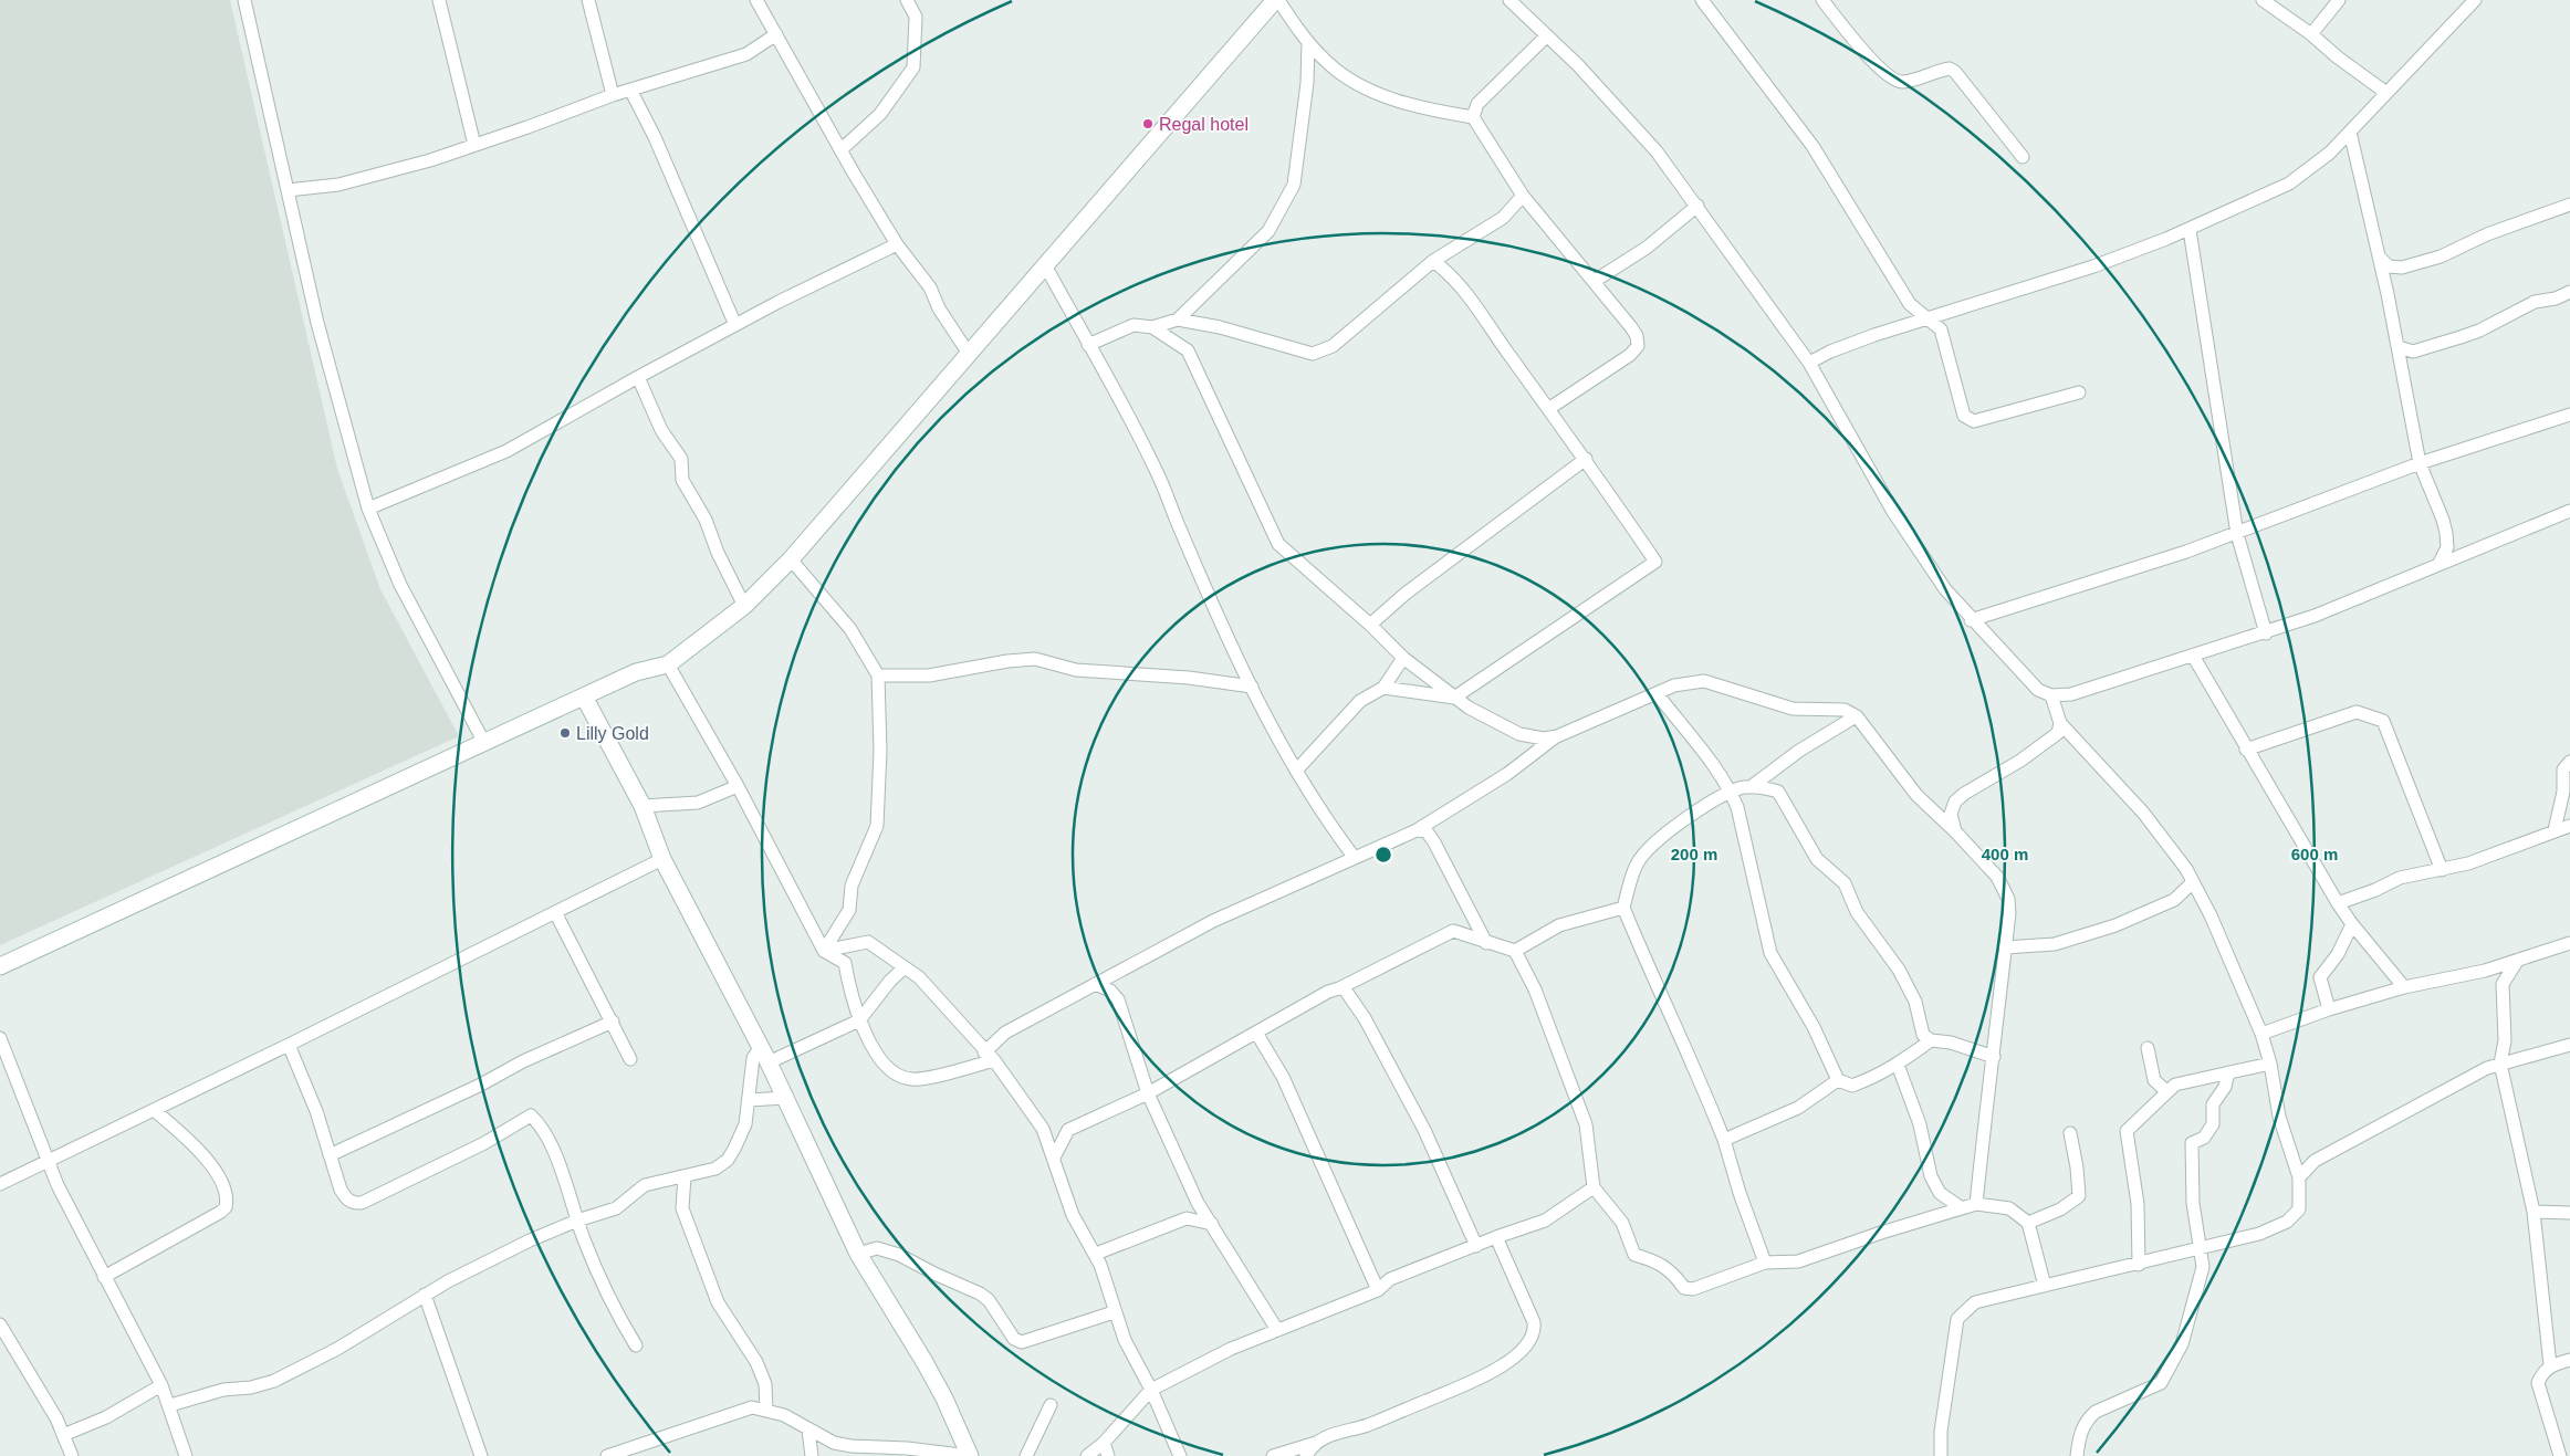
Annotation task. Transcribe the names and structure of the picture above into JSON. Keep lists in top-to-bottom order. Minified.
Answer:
{"places":["Regal hotel","Lilly Gold"],"rings":["200 m","400 m","600 m"]}
